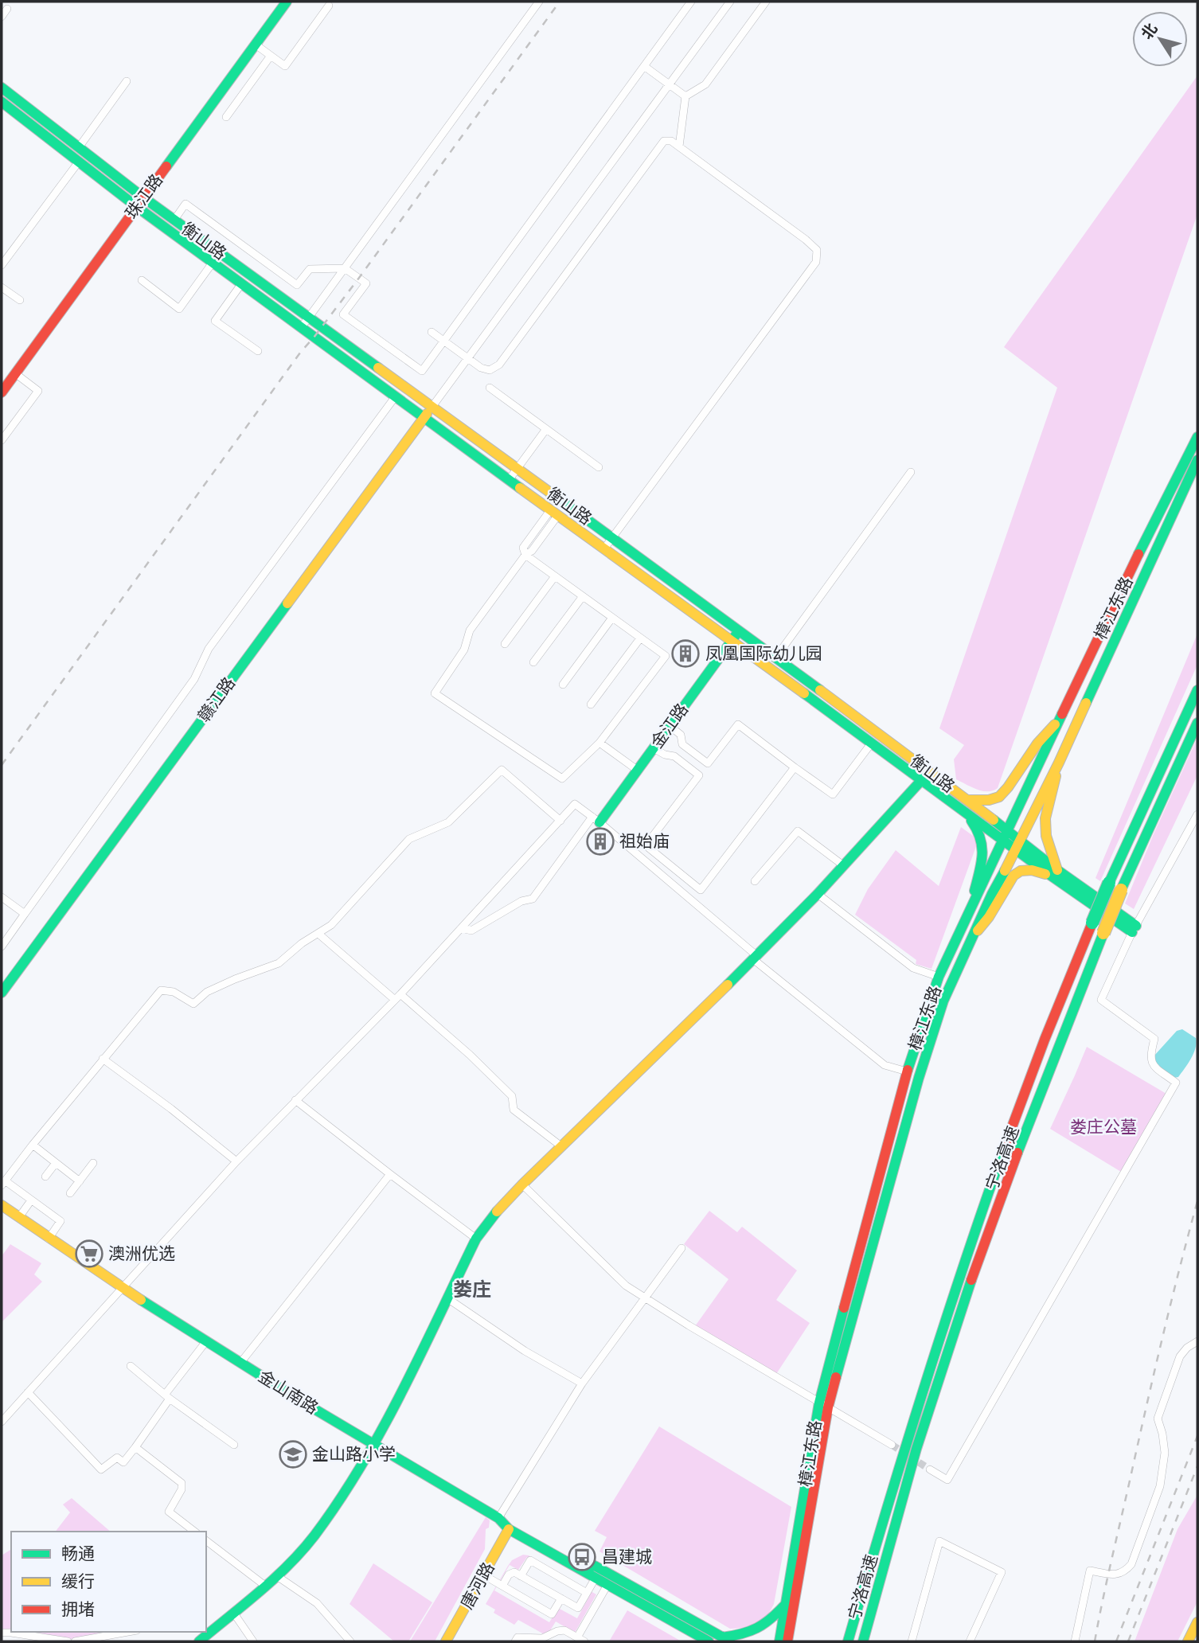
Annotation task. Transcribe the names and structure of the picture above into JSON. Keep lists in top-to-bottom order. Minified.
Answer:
{"streets":{"main road":["珠江路","衡山路","樟江东路","赣江路","金江路","宁洛高速","金山南路","唐河路"]},"crossings":[["珠江路","衡山路"],["衡山路","樟江东路"],["衡山路","赣江路"],["衡山路","金江路"],["金山南路","唐河路"]],"districts":["娄庄"],"parks":["娄庄公墓"],"places":{"building":["凤凰国际幼儿园","祖始庙"],"supermarket":["澳洲优选"],"school or university":["金山路小学"],"bus stop":["昌建城"]},"legend":["畅通","缓行","拥堵"],"north":"top left"}
